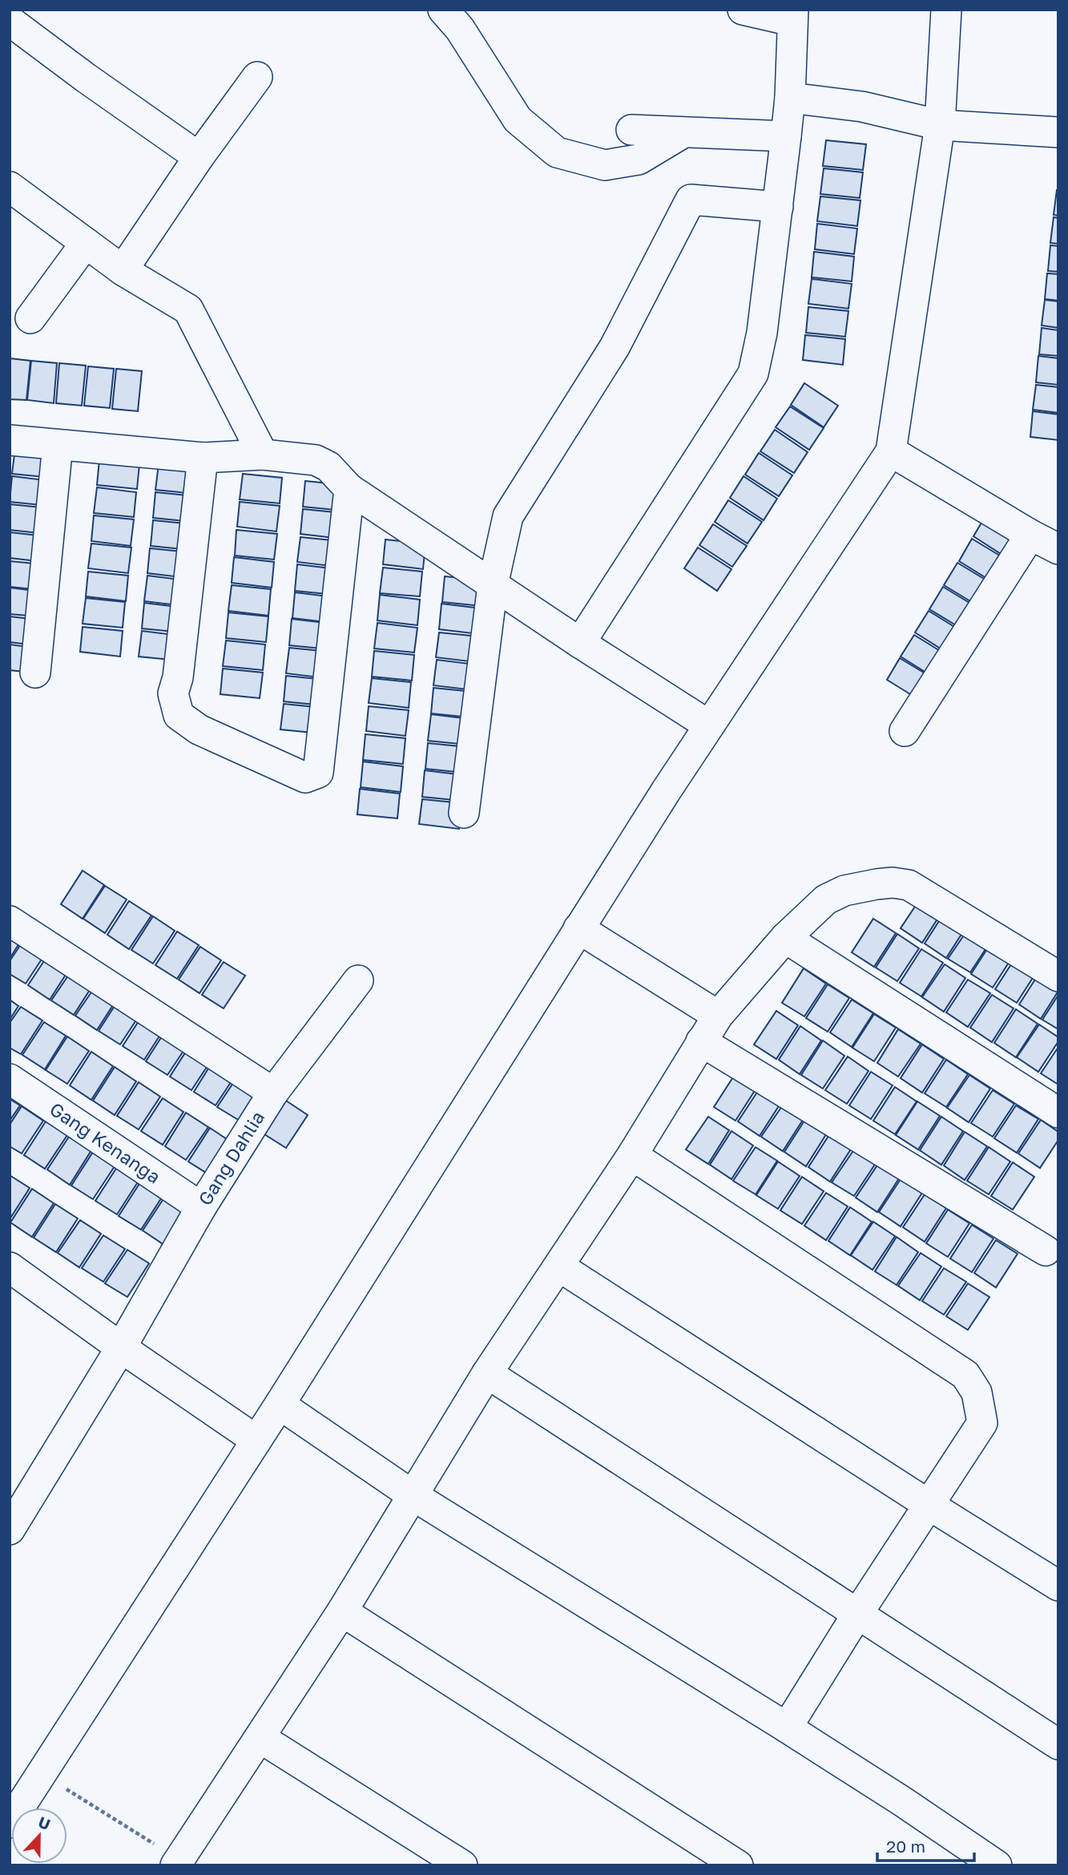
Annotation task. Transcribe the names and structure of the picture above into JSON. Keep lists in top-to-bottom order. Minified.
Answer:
{"streets":{"street":["Gang Kenanga","Gang Dahlia"]},"crossings":[["Gang Kenanga","Gang Dahlia"]],"scale_bar":"20 m","north":"top"}
